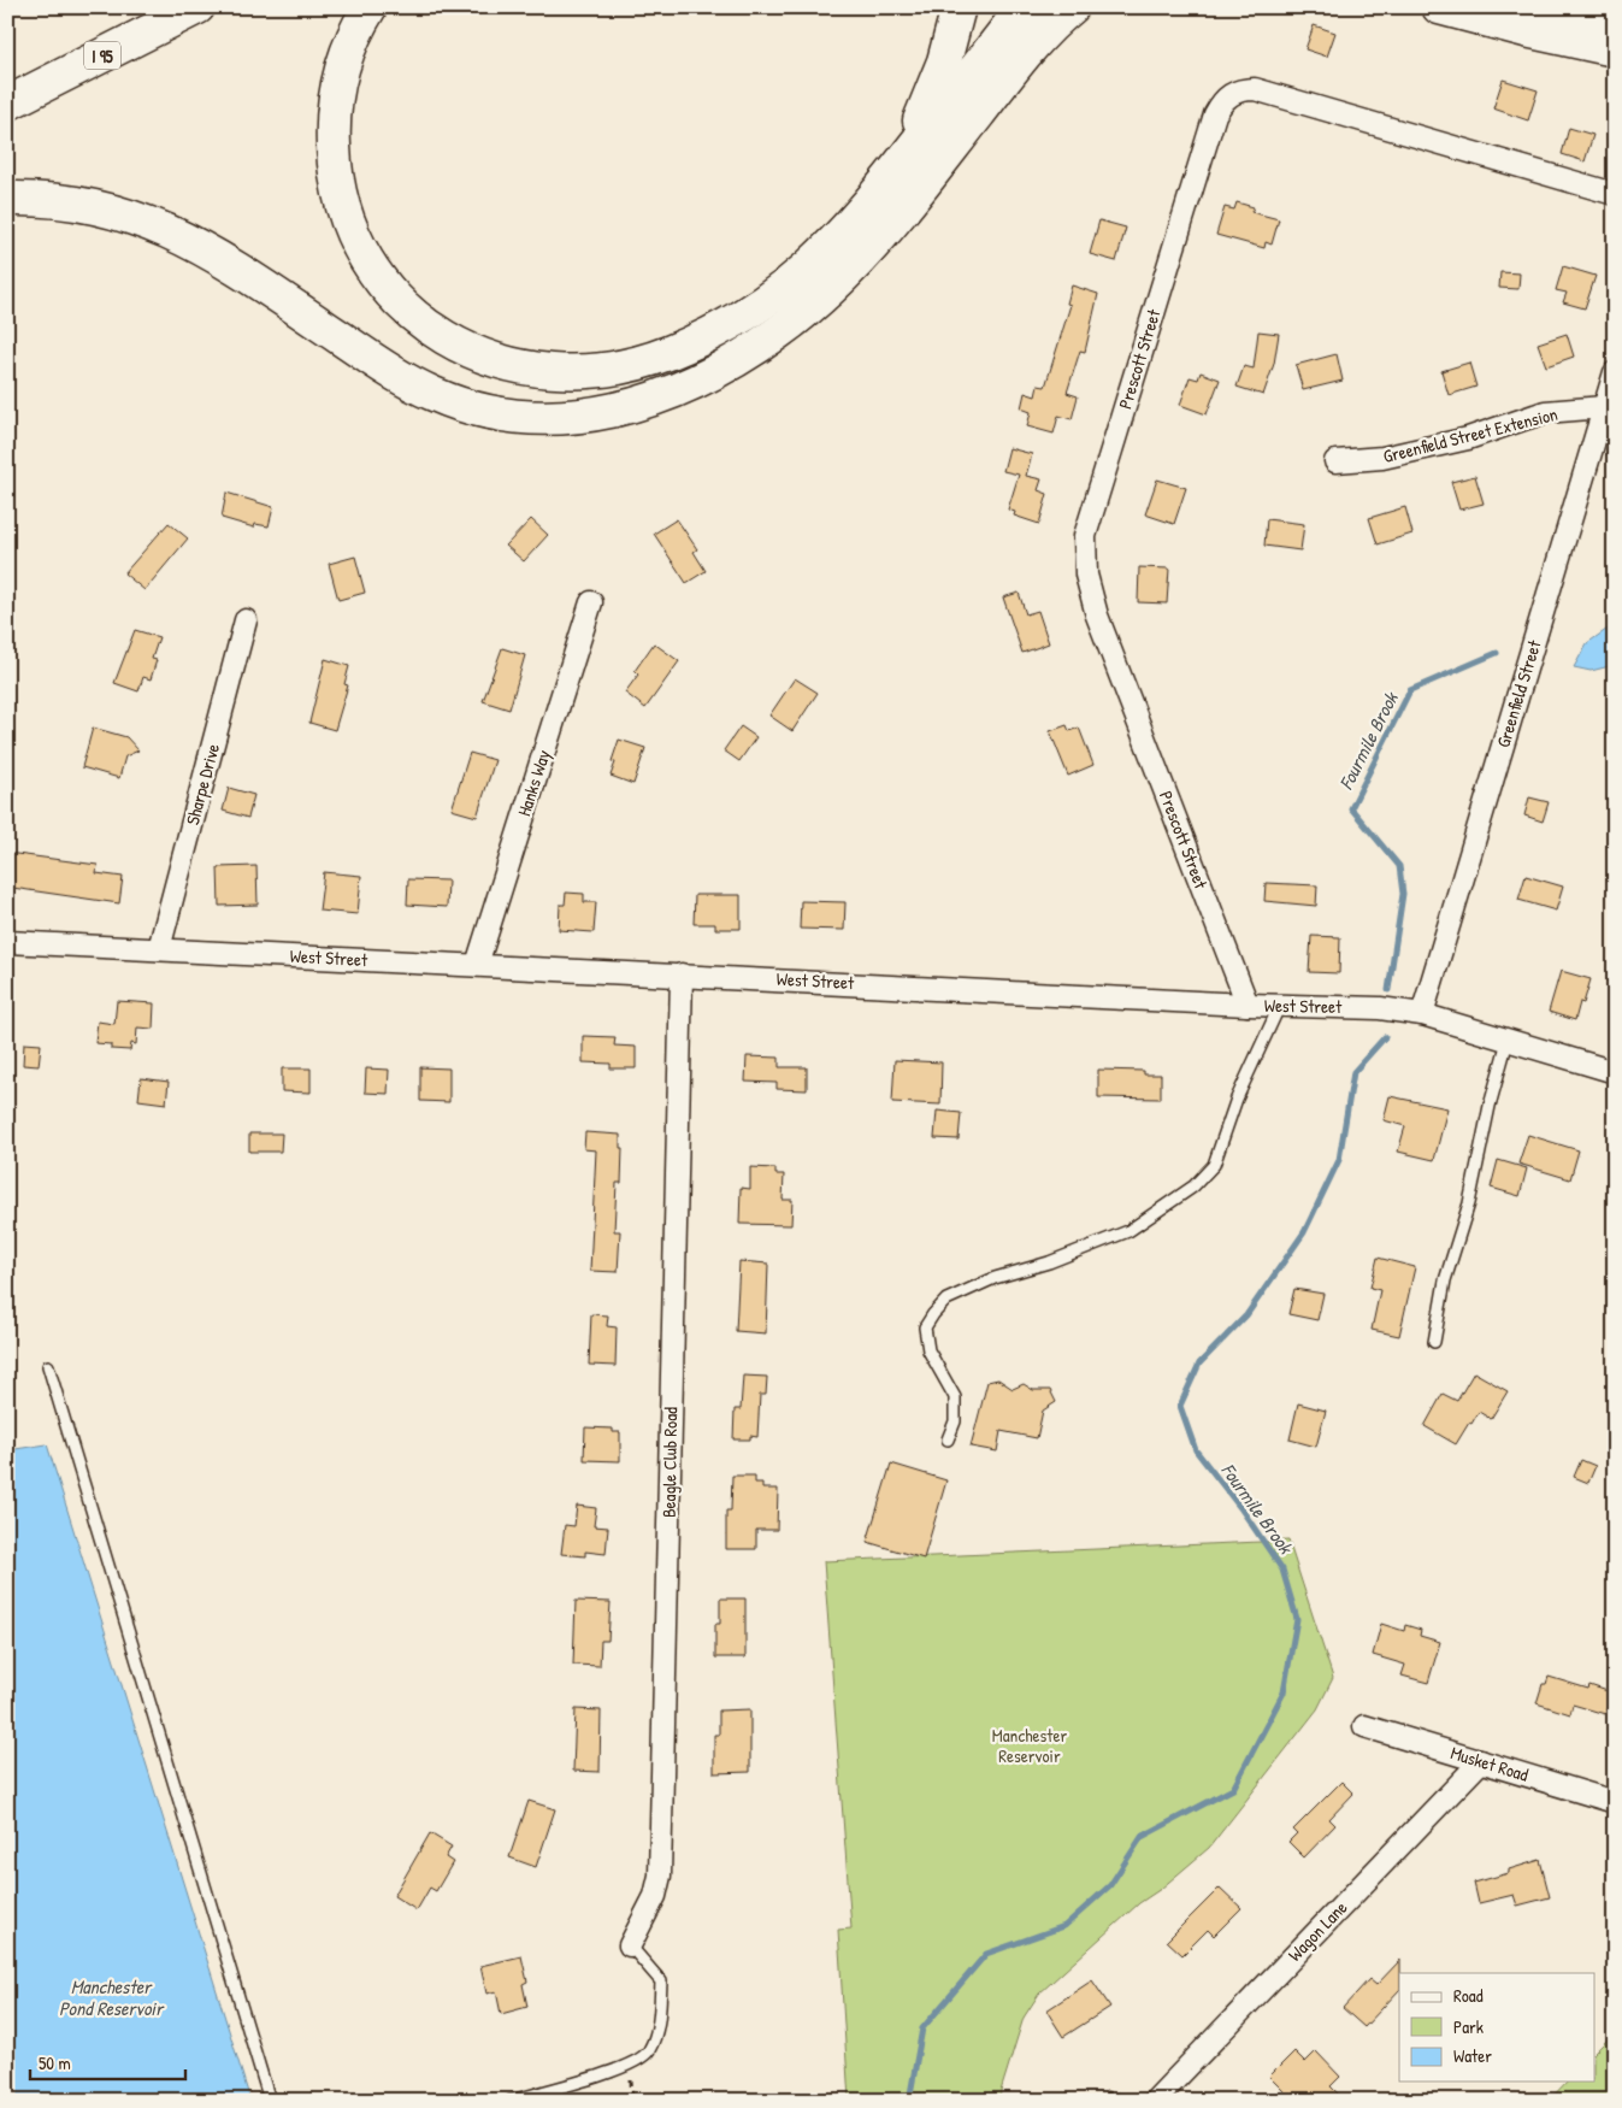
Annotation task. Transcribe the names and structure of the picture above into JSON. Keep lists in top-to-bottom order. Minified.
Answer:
{"streets":{"main road":["I 95"],"street":["Prescott Street","Greenfield Street Extension","Greenfield Street","Hanks Way","Sharpe Drive","West Street","Beagle Club Road","Musket Road","Wagon Lane"]},"crossings":[["Prescott Street","West Street"],["Greenfield Street Extension","Greenfield Street"],["Greenfield Street","West Street"],["Hanks Way","West Street"],["Sharpe Drive","West Street"],["West Street","Beagle Club Road"],["Musket Road","Wagon Lane"]],"water":["Fourmile Brook","Manchester Pond Reservoir"],"parks":["Manchester Reservoir"],"legend":["Road","Park","Water"],"scale_bar":"50 m"}
